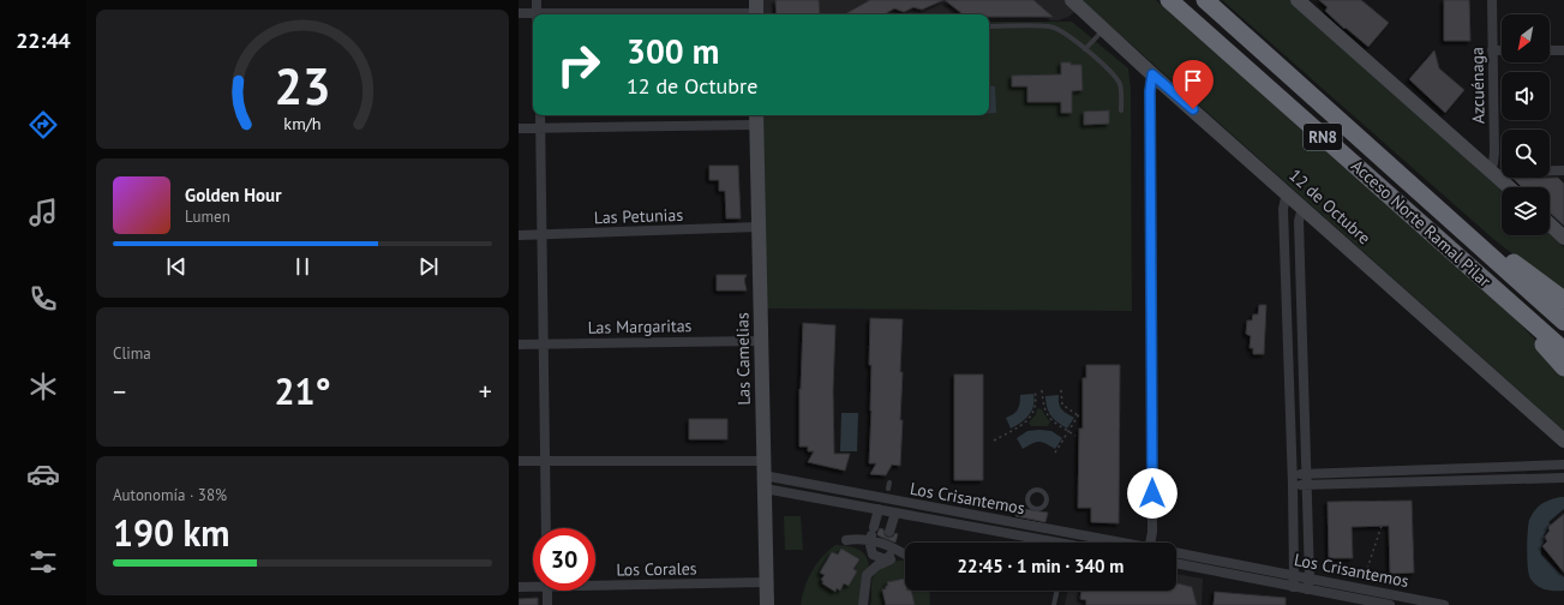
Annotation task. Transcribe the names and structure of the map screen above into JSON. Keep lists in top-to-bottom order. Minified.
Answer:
{"streets":{"highway":["RN8","Acceso Norte Ramal Pilar"],"street":["Azcuénaga","12 de Octubre","Las Petunias","Las Margaritas","Las Camelias","Los Crisantemos","Los Corales"]},"crossings":[["Las Petunias","Las Camelias"],["Las Margaritas","Las Camelias"],["Las Camelias","Los Crisantemos"],["Las Camelias","Los Corales"]],"north":"bottom left","page":{"tabs":"22:44","turn":["300 m","12 de Octubre"],"song":["Golden Hour","Lumen"],"tile":["Clima",["Autonomía · 38%","190 km"]],"heat":["−","21°","+"],"limit":"30","trip":"22:45 · 1 min · 340 m","gauge":["23","km/h"]}}
